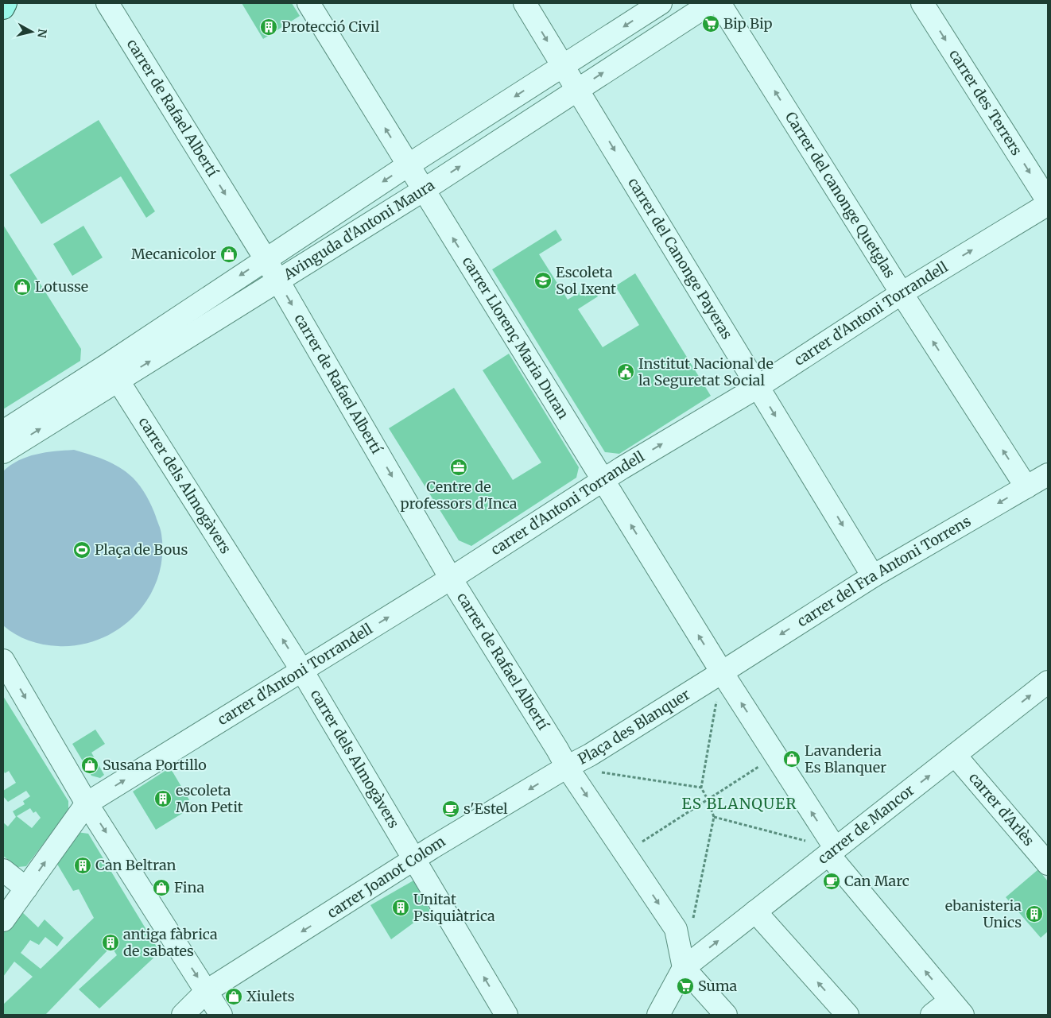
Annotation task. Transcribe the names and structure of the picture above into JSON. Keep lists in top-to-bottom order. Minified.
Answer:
{"streets":{"street":["carrer des Terrers","carrer de Rafael Albertí","Carrer del canonge Quetglas","Avinguda d'Antoni Maura","carrer del Canonge Payeras","carrer d'Antoni Torrandell","carrer Llorenç Maria Duran","carrer dels Almogàvers","carrer del Fra Antoni Torrens","Plaça des Blanquer","carrer d'Arlès","carrer de Mancor","carrer Joanot Colom"]},"crossings":[["carrer des Terrers","carrer d'Antoni Torrandell"],["carrer de Rafael Albertí","Avinguda d'Antoni Maura"],["carrer de Rafael Albertí","carrer d'Antoni Torrandell"],["carrer de Rafael Albertí","Plaça des Blanquer"],["carrer de Rafael Albertí","carrer Joanot Colom"],["Carrer del canonge Quetglas","carrer d'Antoni Torrandell"],["Carrer del canonge Quetglas","carrer del Fra Antoni Torrens"],["Avinguda d'Antoni Maura","carrer del Canonge Payeras"],["Avinguda d'Antoni Maura","carrer Llorenç Maria Duran"],["Avinguda d'Antoni Maura","carrer dels Almogàvers"],["carrer del Canonge Payeras","carrer d'Antoni Torrandell"],["carrer del Canonge Payeras","carrer del Fra Antoni Torrens"],["carrer d'Antoni Torrandell","carrer Llorenç Maria Duran"],["carrer d'Antoni Torrandell","carrer dels Almogàvers"],["carrer Llorenç Maria Duran","carrer del Fra Antoni Torrens"],["carrer Llorenç Maria Duran","Plaça des Blanquer"],["carrer dels Almogàvers","carrer Joanot Colom"],["carrer del Fra Antoni Torrens","Plaça des Blanquer"],["Plaça des Blanquer","carrer de Mancor"],["Plaça des Blanquer","carrer Joanot Colom"],["carrer d'Arlès","carrer de Mancor"]],"one_way":["carrer des Terrers","carrer de Rafael Albertí","Carrer del canonge Quetglas","carrer del Canonge Payeras","carrer d'Antoni Torrandell","carrer Llorenç Maria Duran","carrer dels Almogàvers","carrer del Fra Antoni Torrens","carrer de Mancor","carrer Joanot Colom"],"districts":["ES BLANQUER"],"places":{"supermarket":["Bip Bip","Suma"],"building":["Protecció Civil","escoleta Mon Petit","Can Beltran","Unitat Psiquiàtrica","ebanisteria Unics","antiga fàbrica de sabates"],"shop":["Mecanicolor","Lotusse","Lavanderia Es Blanquer","Susana Portillo","Fina","Xiulets"],"school or university":["Escoleta Sol Ixent"],"public building":["Institut Nacional de la Seguretat Social"],"office":["Centre de professors d'Inca"],"sports":["Plaça de Bous"],"cafe":["s'Estel","Can Marc"]},"north":"right"}
